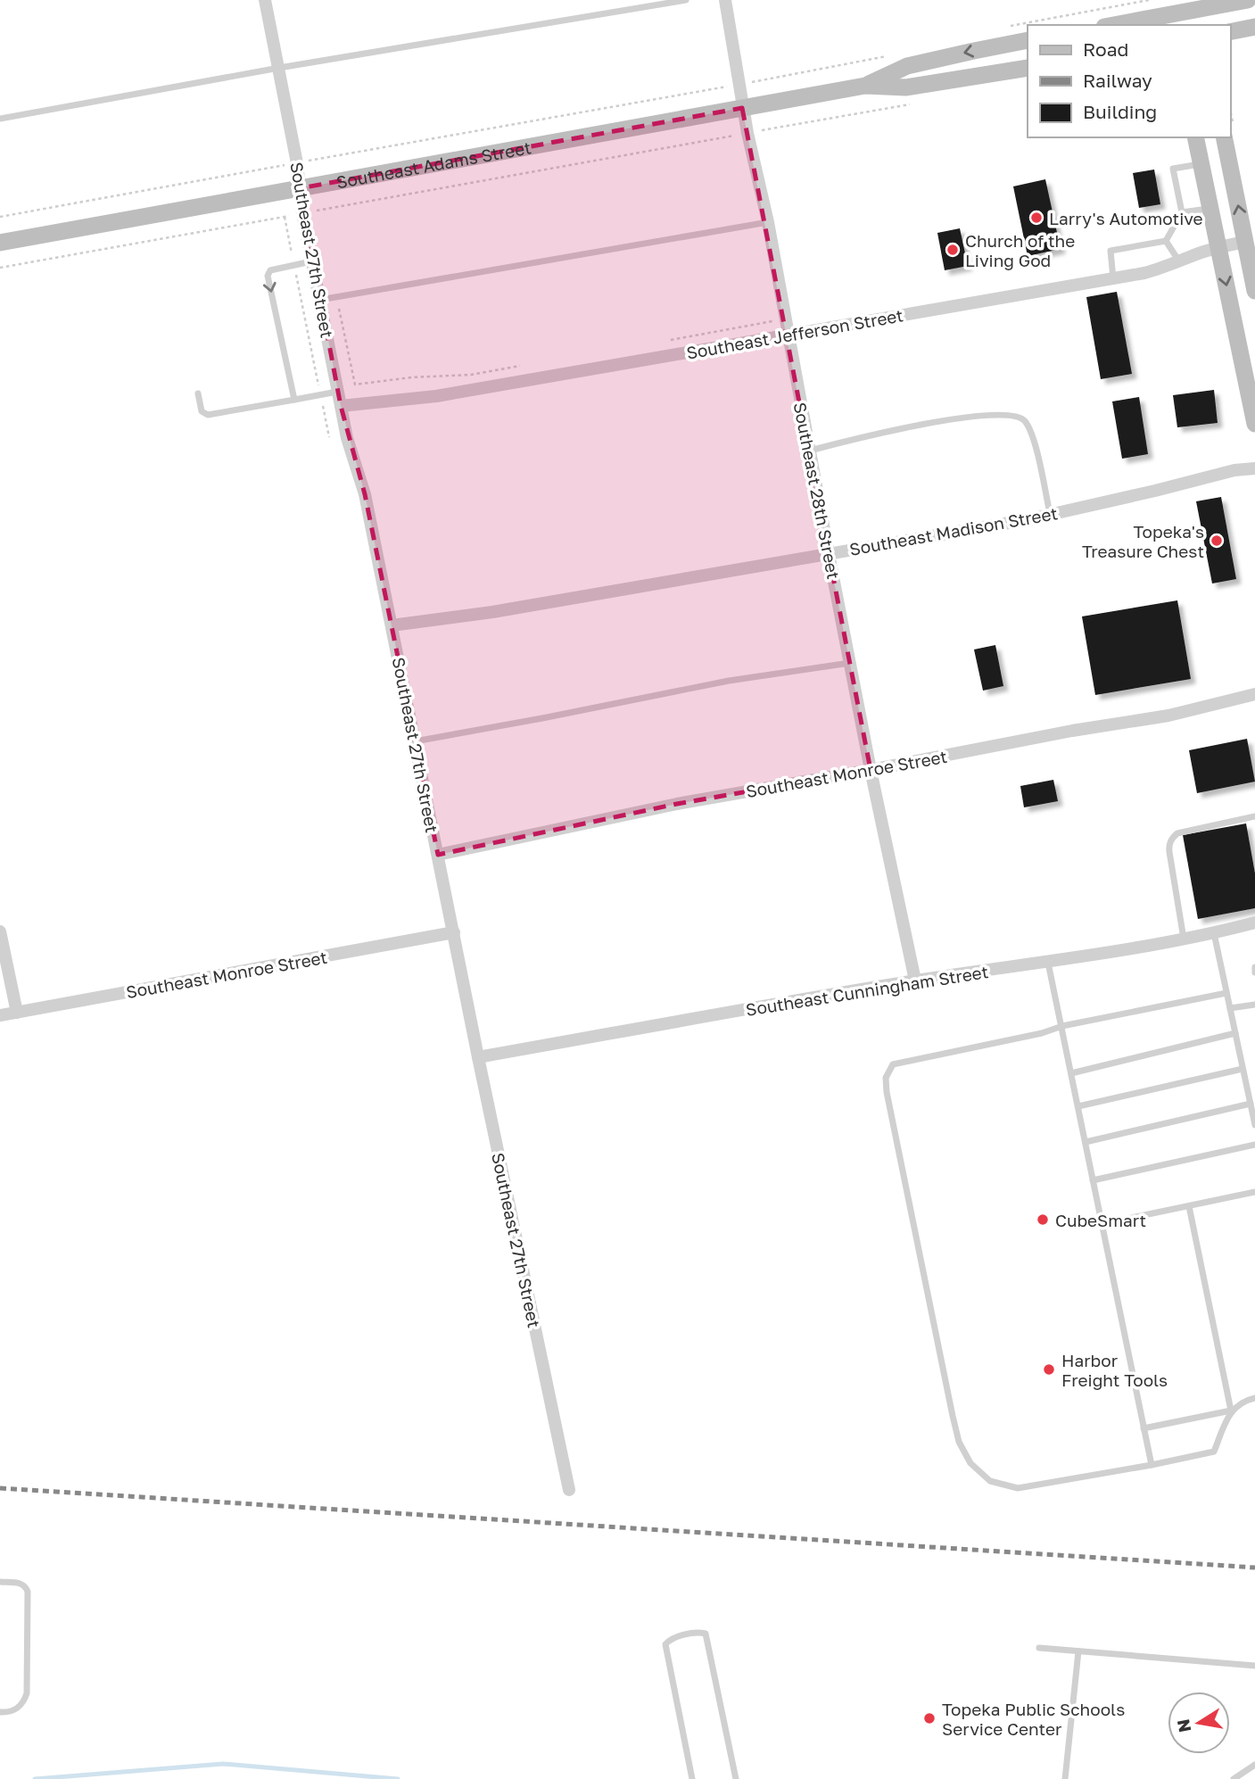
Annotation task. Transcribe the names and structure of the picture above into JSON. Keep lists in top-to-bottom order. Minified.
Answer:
{"streets":{"main road":["Southeast Adams Street"],"street":["Southeast 27th Street","Southeast Jefferson Street","Southeast 28th Street","Southeast Madison Street","Southeast Monroe Street","Southeast Cunningham Street"]},"crossings":[["Southeast Adams Street","Southeast 27th Street"],["Southeast Adams Street","Southeast 28th Street"],["Southeast 27th Street","Southeast Jefferson Street"],["Southeast 27th Street","Southeast Madison Street"],["Southeast 27th Street","Southeast Monroe Street"],["Southeast 27th Street","Southeast Cunningham Street"],["Southeast Jefferson Street","Southeast 28th Street"],["Southeast 28th Street","Southeast Madison Street"],["Southeast 28th Street","Southeast Monroe Street"],["Southeast 28th Street","Southeast Cunningham Street"]],"places":["Larry's Automotive","Church of the Living God","Topeka's Treasure Chest","CubeSmart","Harbor Freight Tools","Topeka Public Schools Service Center"],"legend":["Road","Railway","Building"],"north":"left"}
